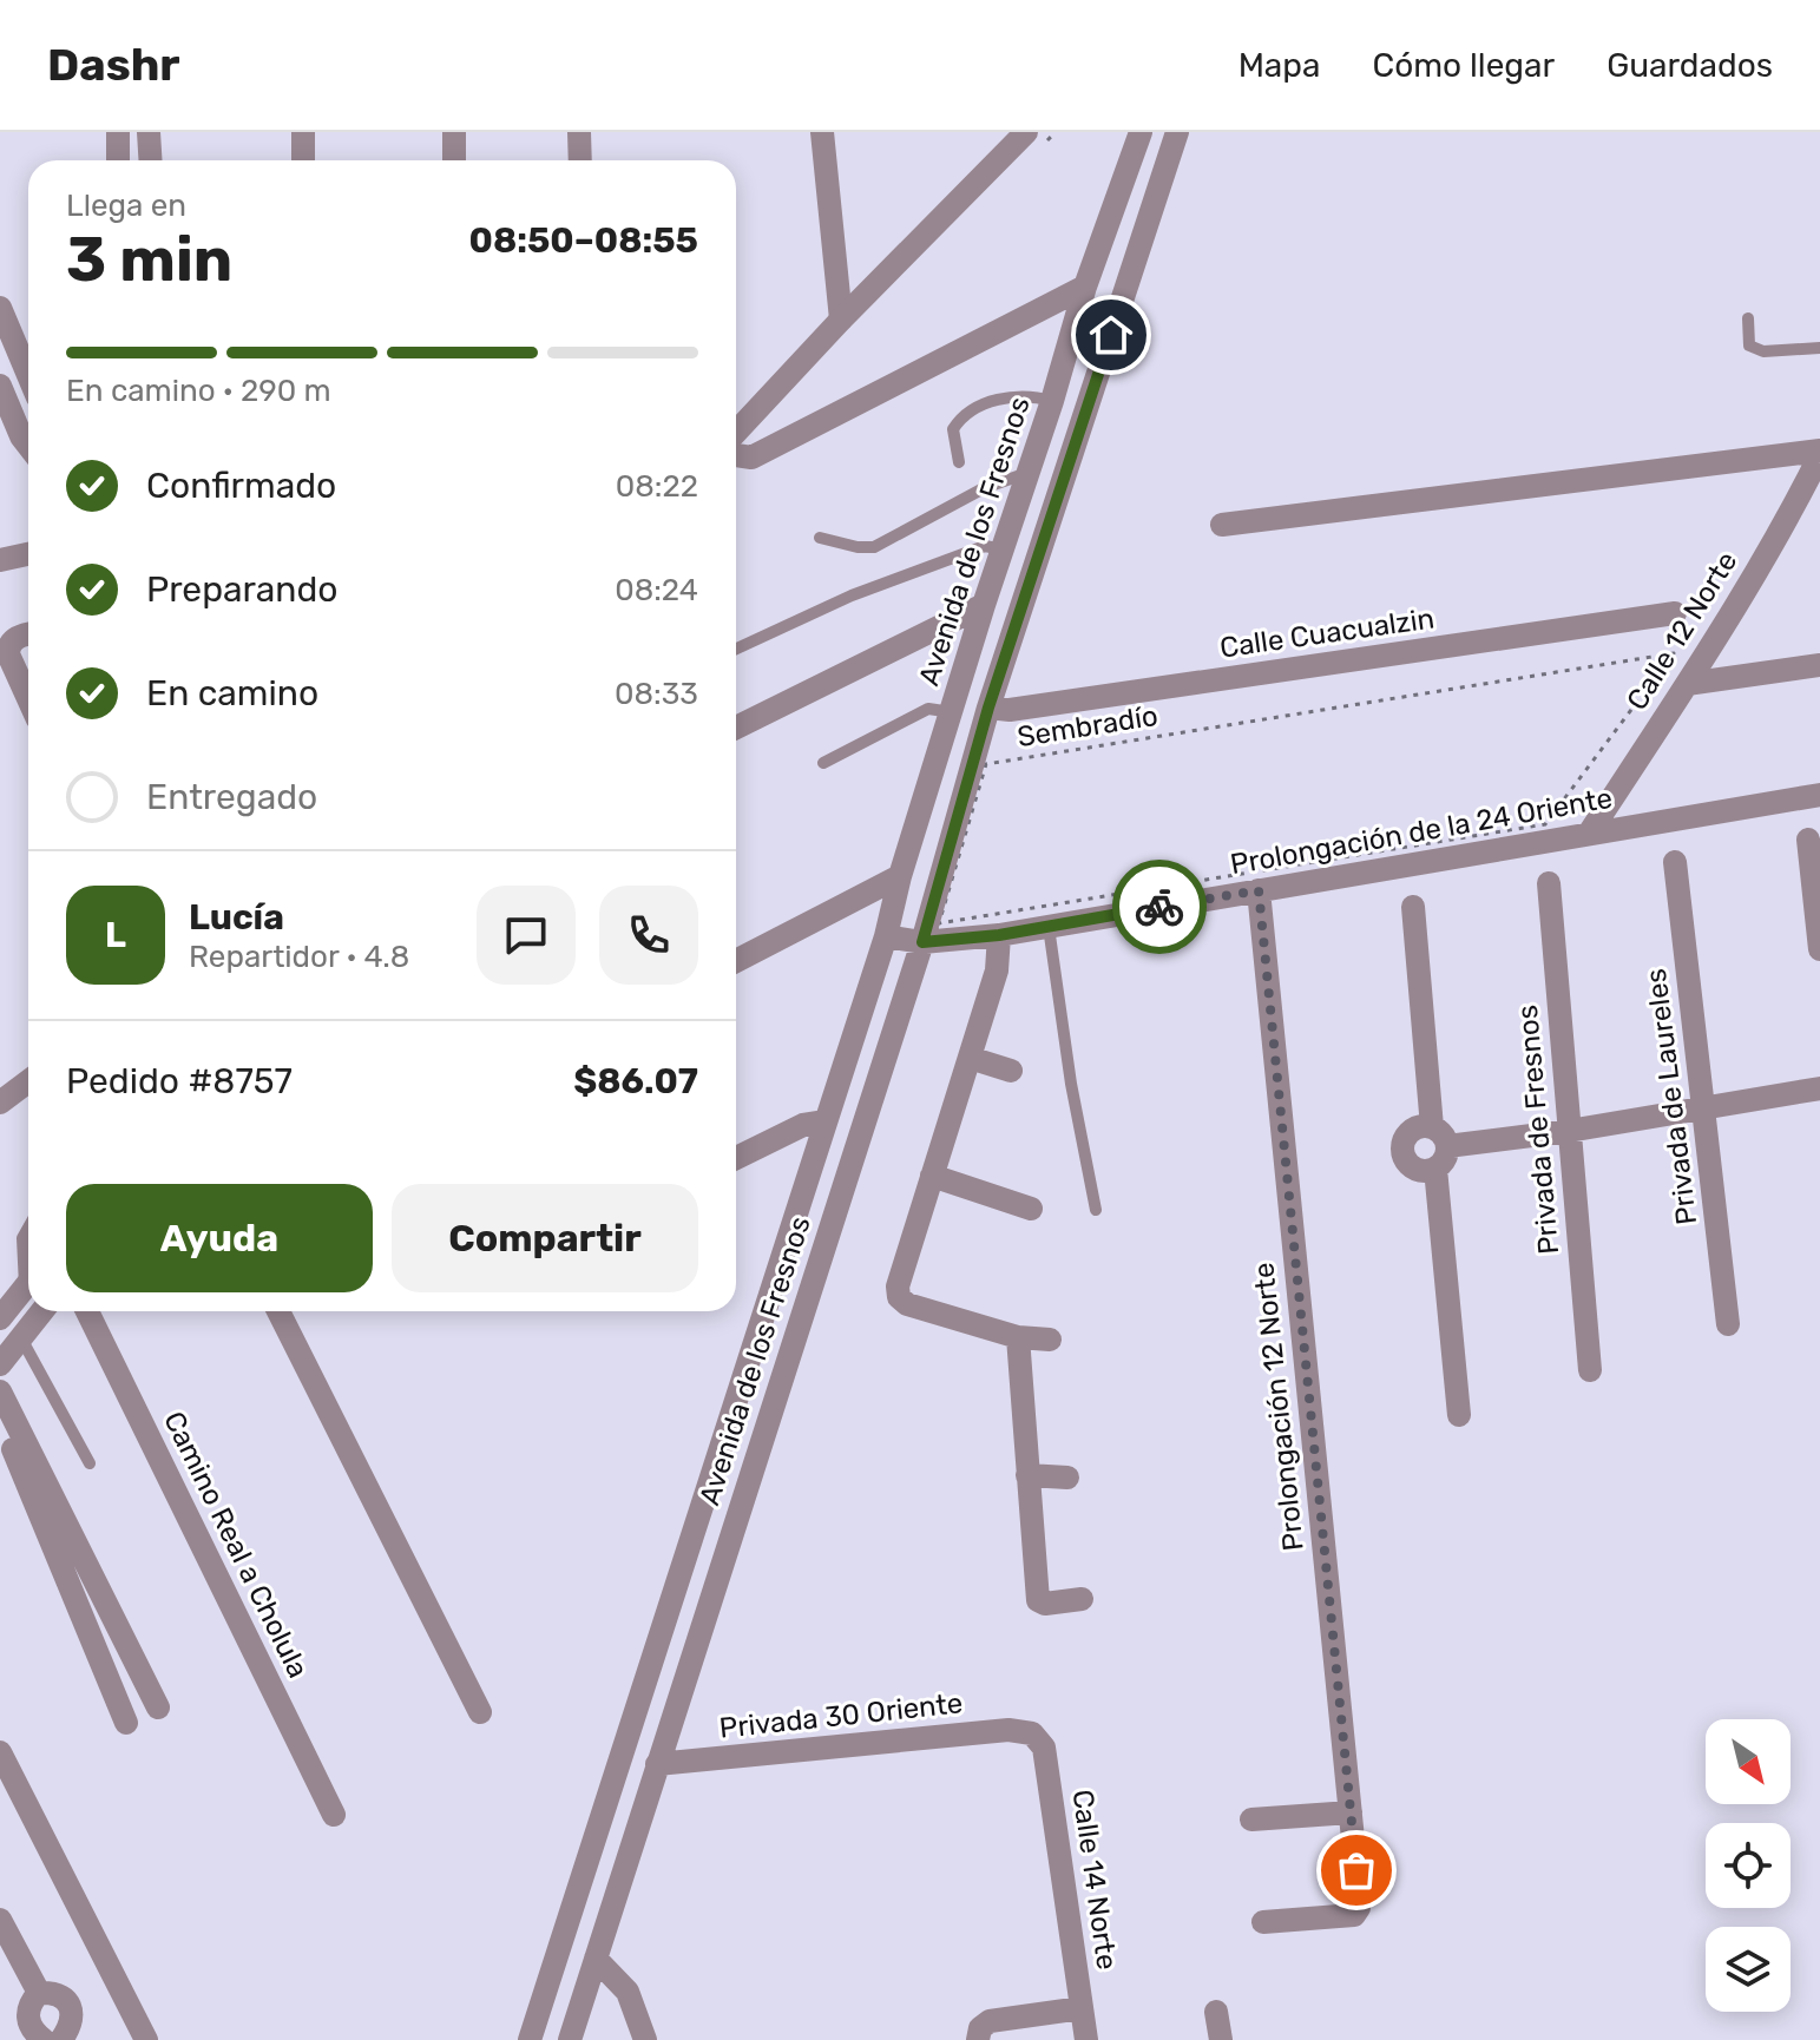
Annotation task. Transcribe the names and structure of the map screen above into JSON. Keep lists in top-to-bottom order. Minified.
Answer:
{"streets":{"street":["Avenida de los Fresnos","Calle 12 Norte","Calle Cuacualzin","Prolongación de la 24 Oriente","Privada de Laureles","Privada de Fresnos","Prolongación 12 Norte","Camino Real a Cholula","Privada 30 Oriente","Calle 14 Norte"],"path":["Sembradío"]},"crossings":[["Avenida de los Fresnos","Calle Cuacualzin"],["Avenida de los Fresnos","Prolongación de la 24 Oriente"],["Avenida de los Fresnos","Privada 30 Oriente"],["Calle 12 Norte","Prolongación de la 24 Oriente"],["Prolongación de la 24 Oriente","Prolongación 12 Norte"],["Privada 30 Oriente","Calle 14 Norte"]],"north":"bottom right","page":{"header":"Dashr","nav":["Mapa","Cómo llegar","Guardados"],"heading":["3 min","Llega en","08:50–08:55"],"panel":["Lucía","Repartidor · 4.8","Pedido #8757","$86.07"],"bar":"En camino · 290 m","list":[["Confirmado","08:22"],["Preparando","08:24"],["En camino","08:33"],"Entregado"],"round":"L","buttons":["Ayuda","Compartir"]}}
